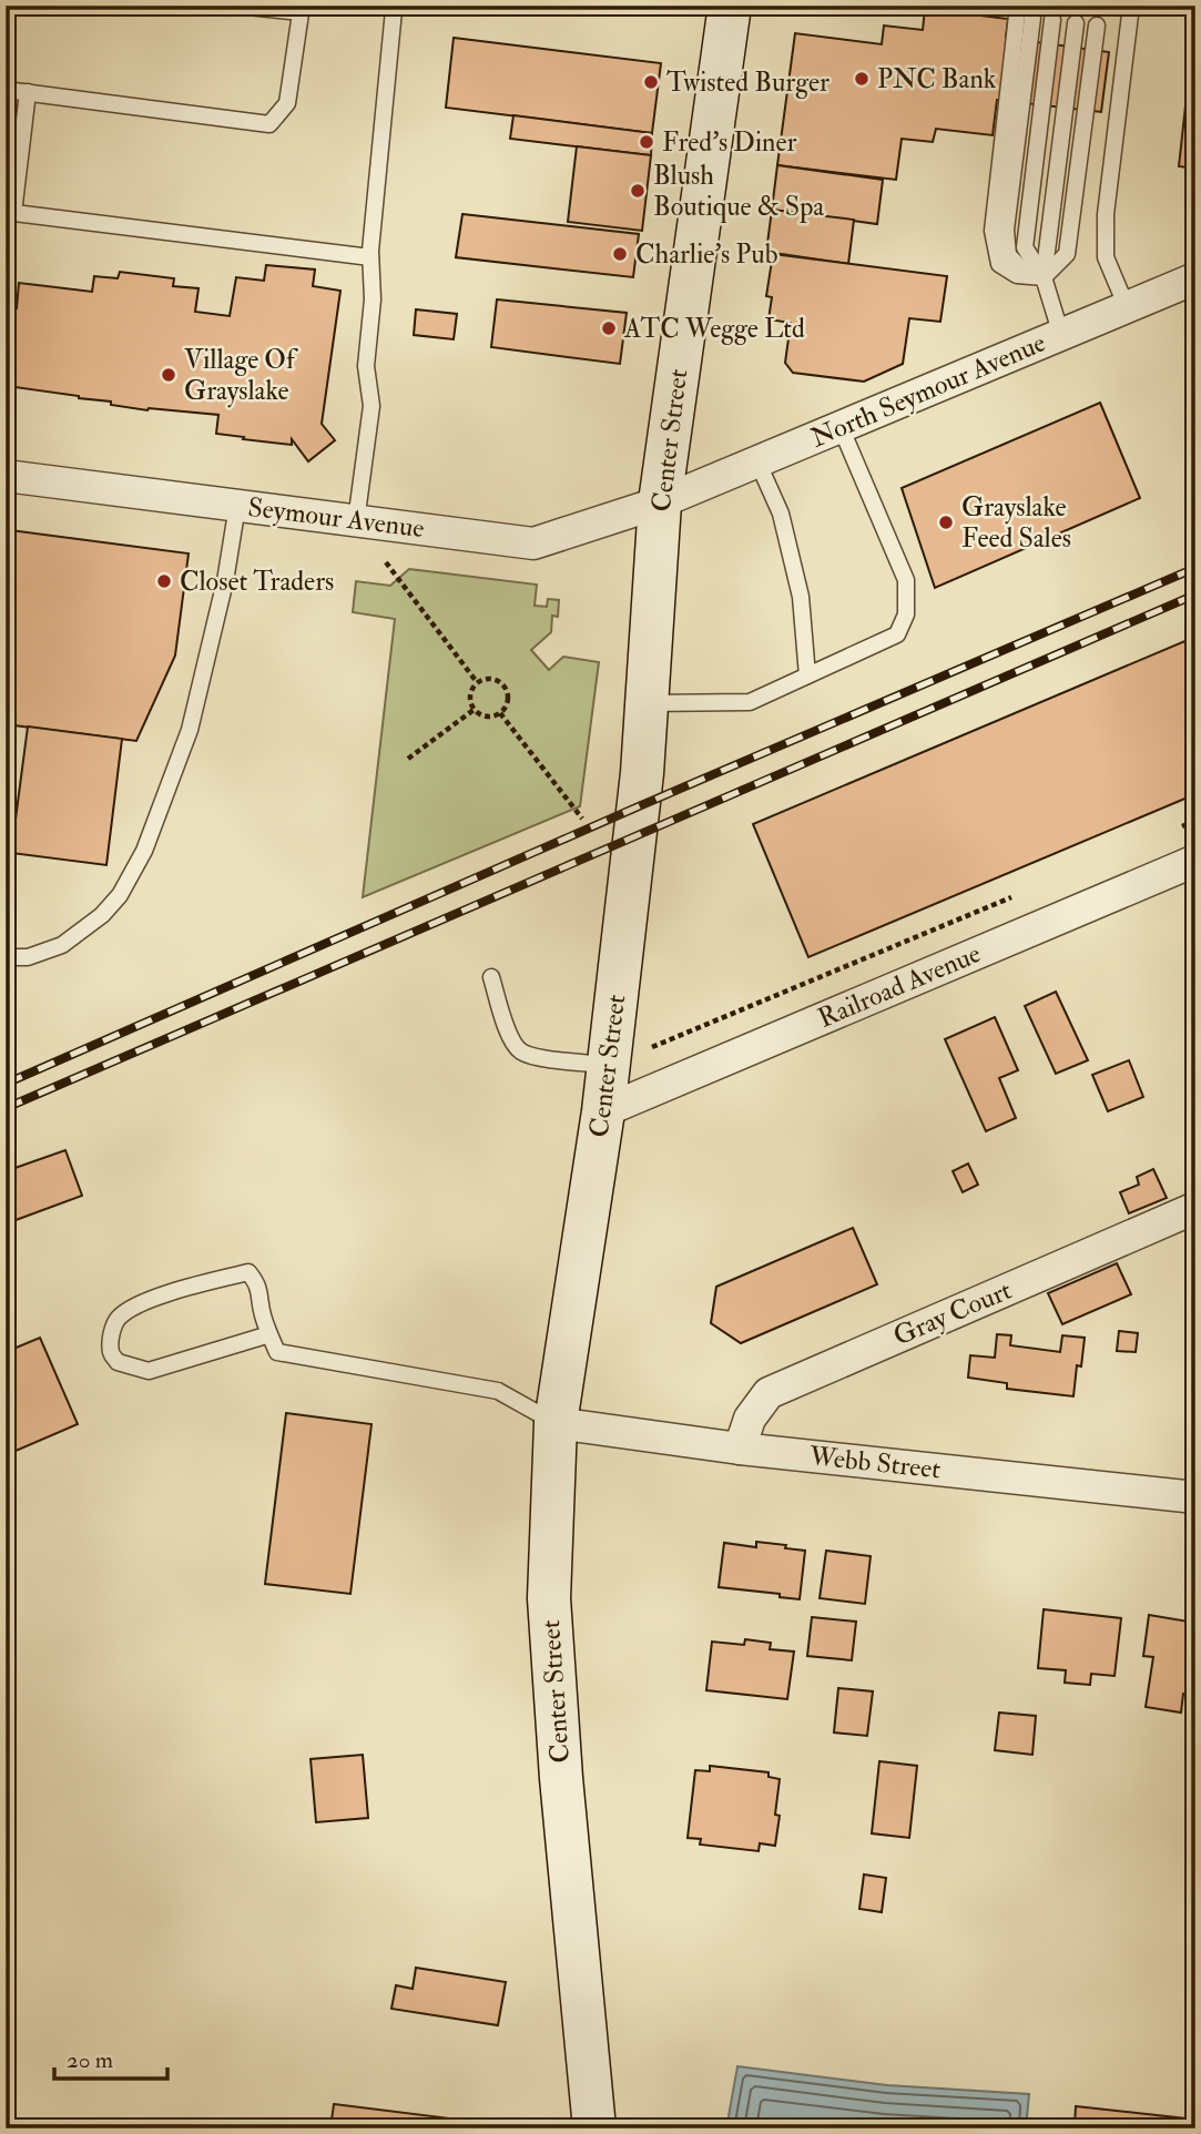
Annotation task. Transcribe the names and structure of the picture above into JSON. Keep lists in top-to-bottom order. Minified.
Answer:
{"streets":{"street":["North Seymour Avenue","Center Street","Seymour Avenue","Railroad Avenue","Gray Court","Webb Street"]},"crossings":[["North Seymour Avenue","Center Street"],["North Seymour Avenue","Seymour Avenue"],["Center Street","Seymour Avenue"],["Center Street","Railroad Avenue"],["Center Street","Webb Street"],["Gray Court","Webb Street"]],"places":["PNC Bank","Twisted Burger","Fred's Diner","Blush Boutique & Spa","Charlie's Pub","ATC Wegge Ltd","Village Of Grayslake","Grayslake Feed Sales","Closet Traders"],"scale_bar":"20 m"}
